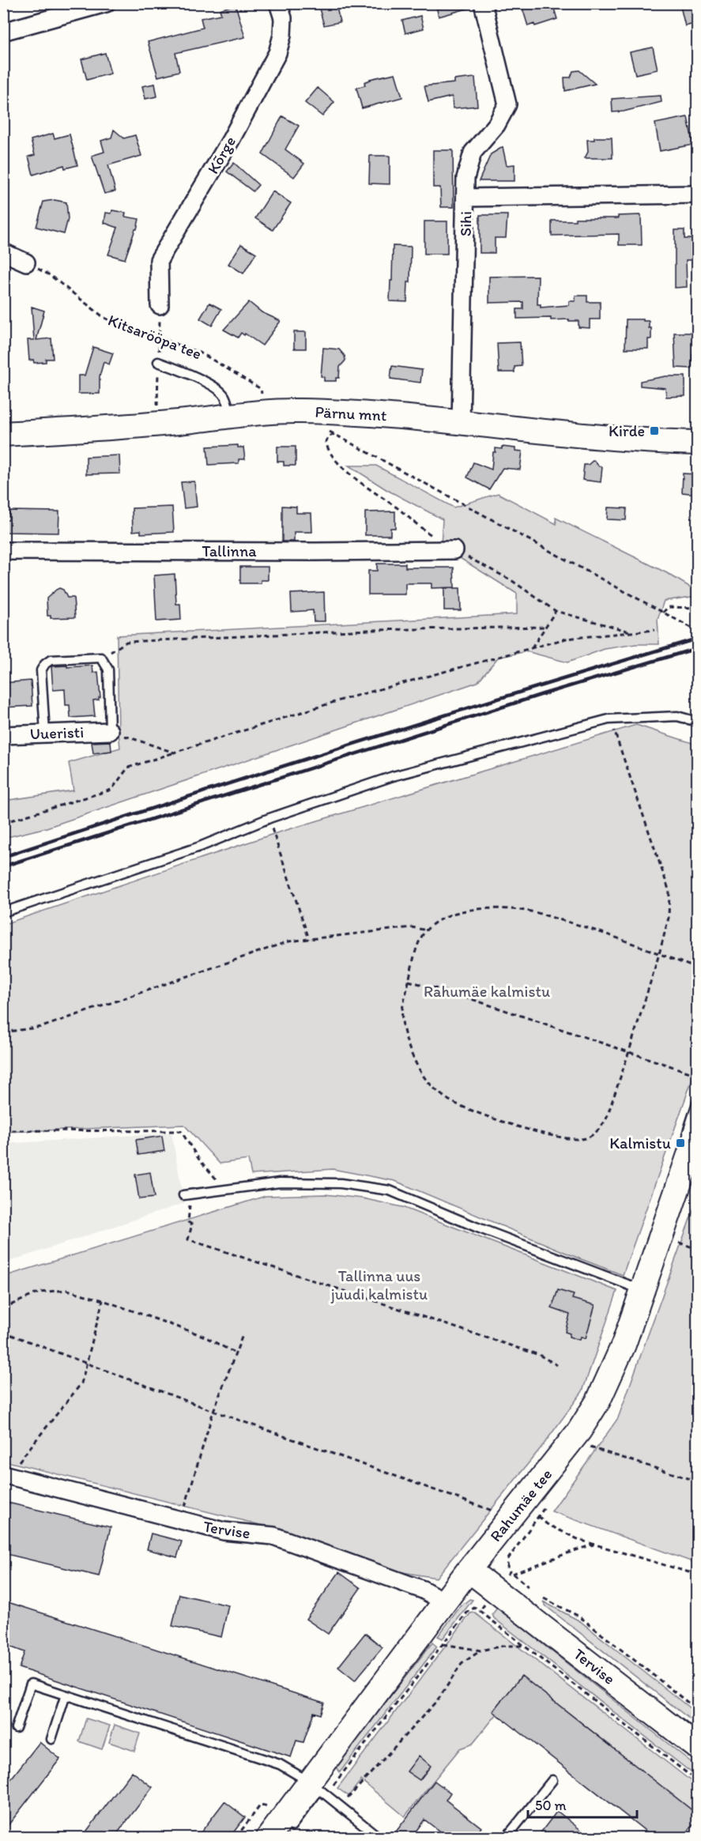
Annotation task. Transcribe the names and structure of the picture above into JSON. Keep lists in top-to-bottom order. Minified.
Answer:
{"streets":{"street":["Kõrge","Sihi","Pärnu mnt","Tallinna","Uueristi","Rahumäe tee","Tervise"],"path":["Kitsarööpa tee"]},"crossings":[["Sihi","Pärnu mnt"],["Rahumäe tee","Tervise"]],"parks":["Rahumäe kalmistu","Tallinna uus juudi kalmistu"],"places":{"transit":["Kirde","Kalmistu"]},"scale_bar":"50 m"}
